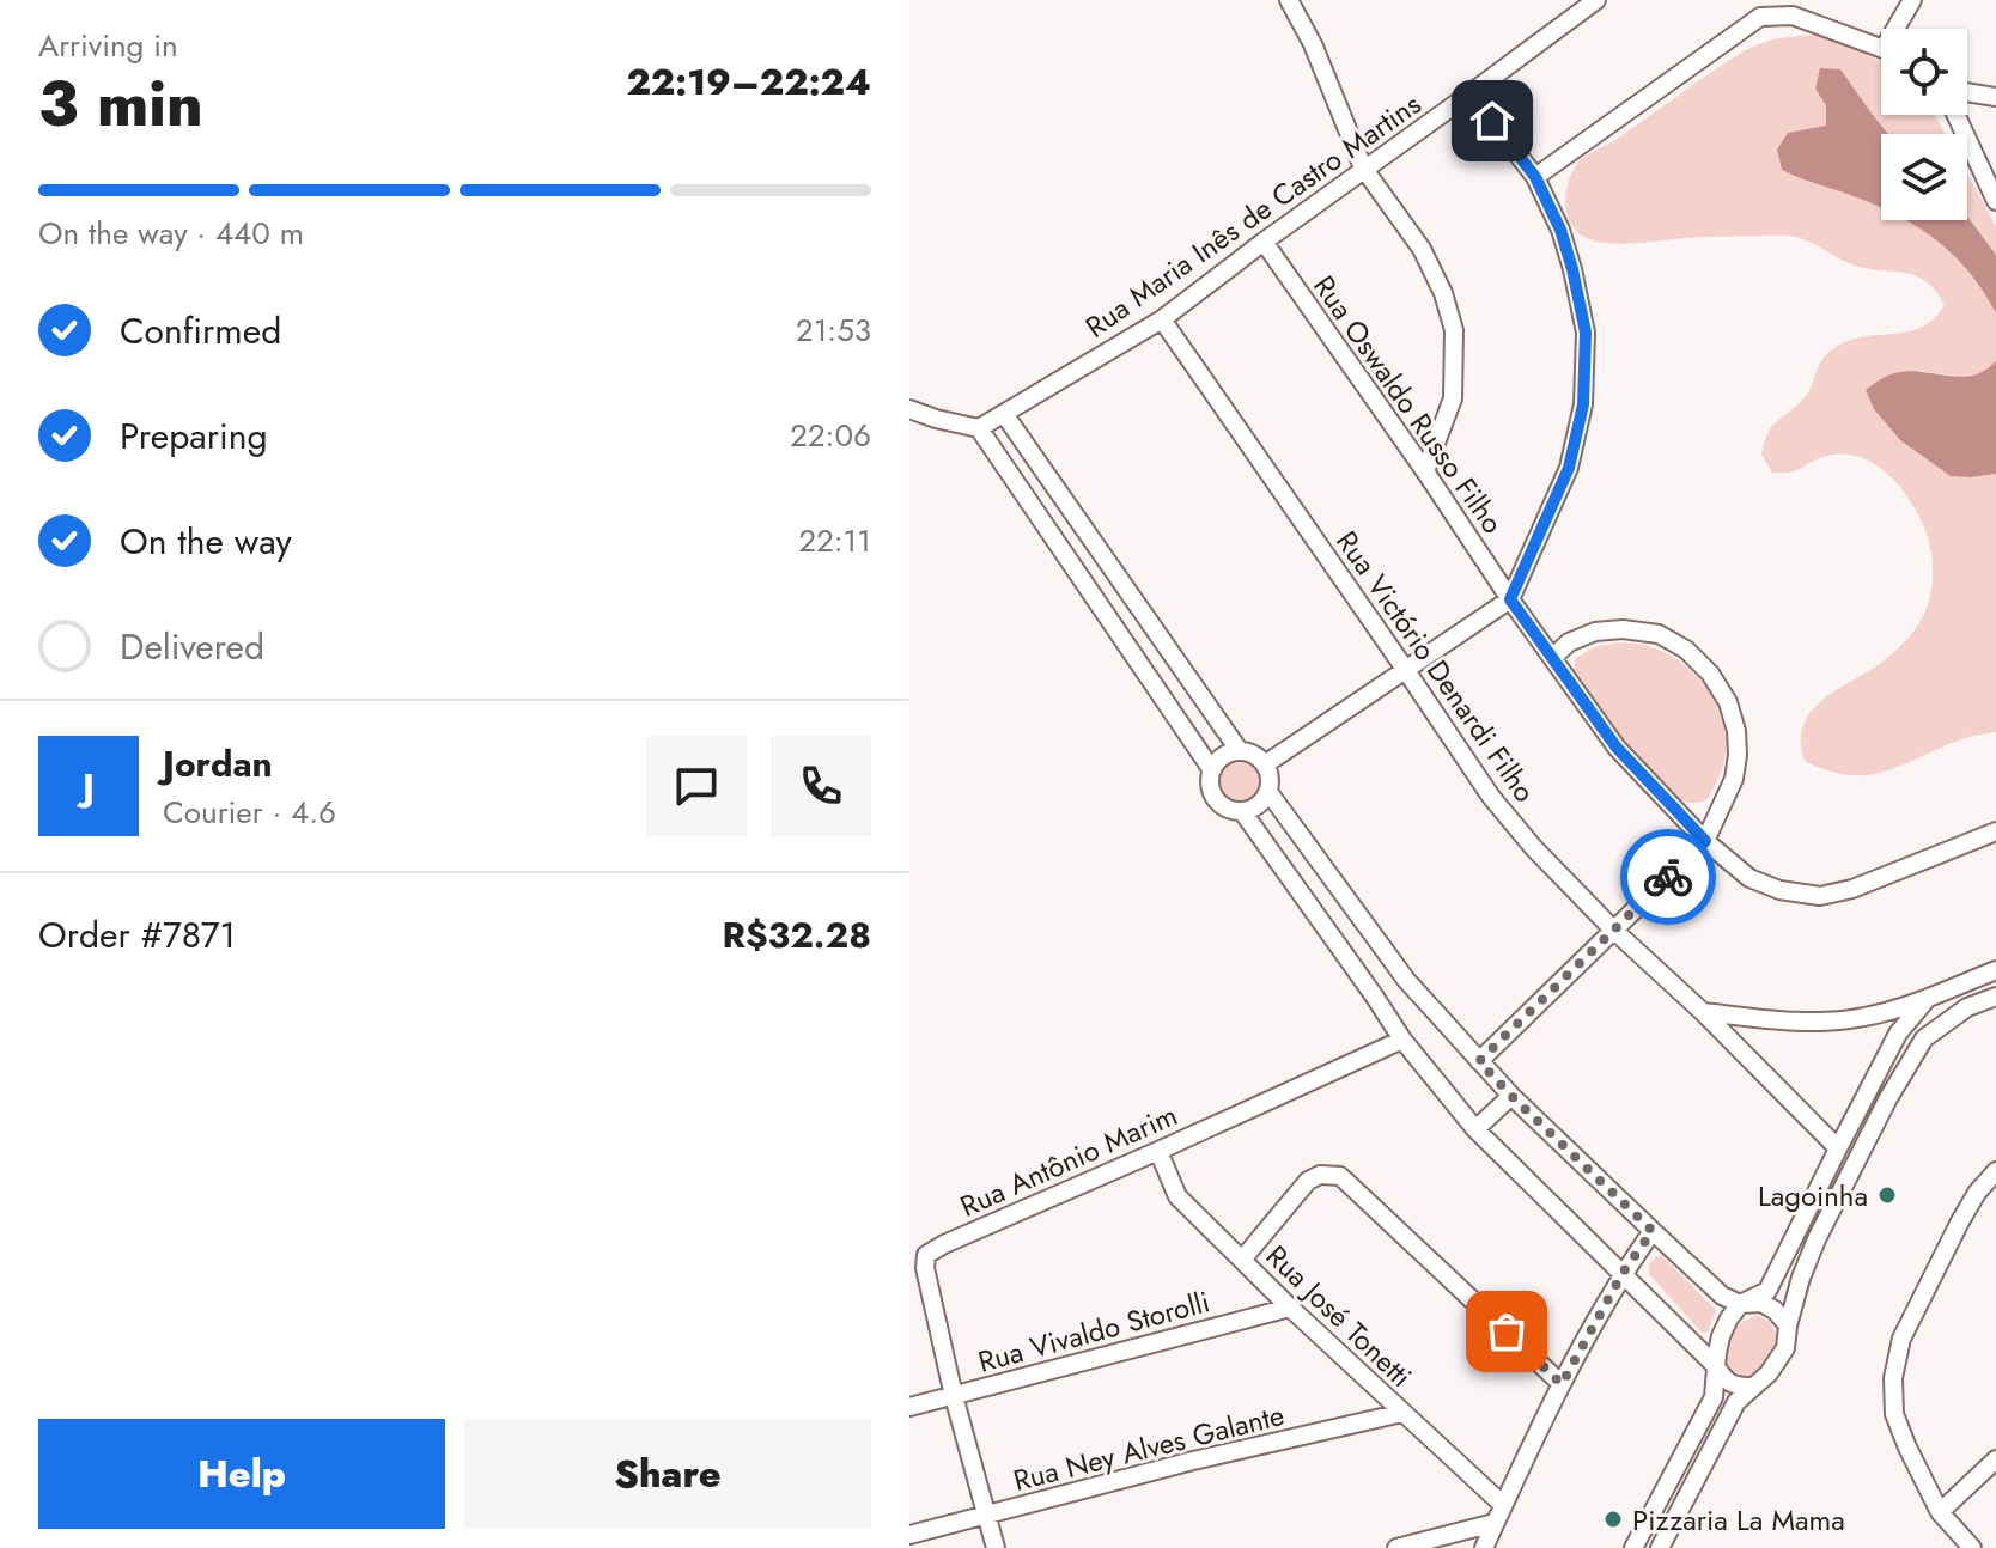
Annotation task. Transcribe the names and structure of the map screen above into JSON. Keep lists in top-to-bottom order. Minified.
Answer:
{"streets":{"street":["Rua Maria Inês de Castro Martins","Rua Oswaldo Russo Filho","Rua Victório Denardi Filho","Rua Antônio Marim","Rua José Tonetti","Rua Vivaldo Storolli","Rua Ney Alves Galante"]},"crossings":[["Rua Maria Inês de Castro Martins","Rua Oswaldo Russo Filho"],["Rua Maria Inês de Castro Martins","Rua Victório Denardi Filho"],["Rua Antônio Marim","Rua José Tonetti"],["Rua Antônio Marim","Rua Vivaldo Storolli"],["Rua Antônio Marim","Rua Ney Alves Galante"],["Rua José Tonetti","Rua Vivaldo Storolli"],["Rua José Tonetti","Rua Ney Alves Galante"]],"places":["Lagoinha","Pizzaria La Mama"],"page":{"heading":["3 min","Arriving in","22:19–22:24"],"panel":["Jordan","Courier · 4.6","Order #7871","R$32.28"],"bar":"On the way · 440 m","list":[["Confirmed","21:53"],["Preparing","22:06"],["On the way","22:11"],"Delivered"],"round":"J","buttons":["Help","Share"]}}
